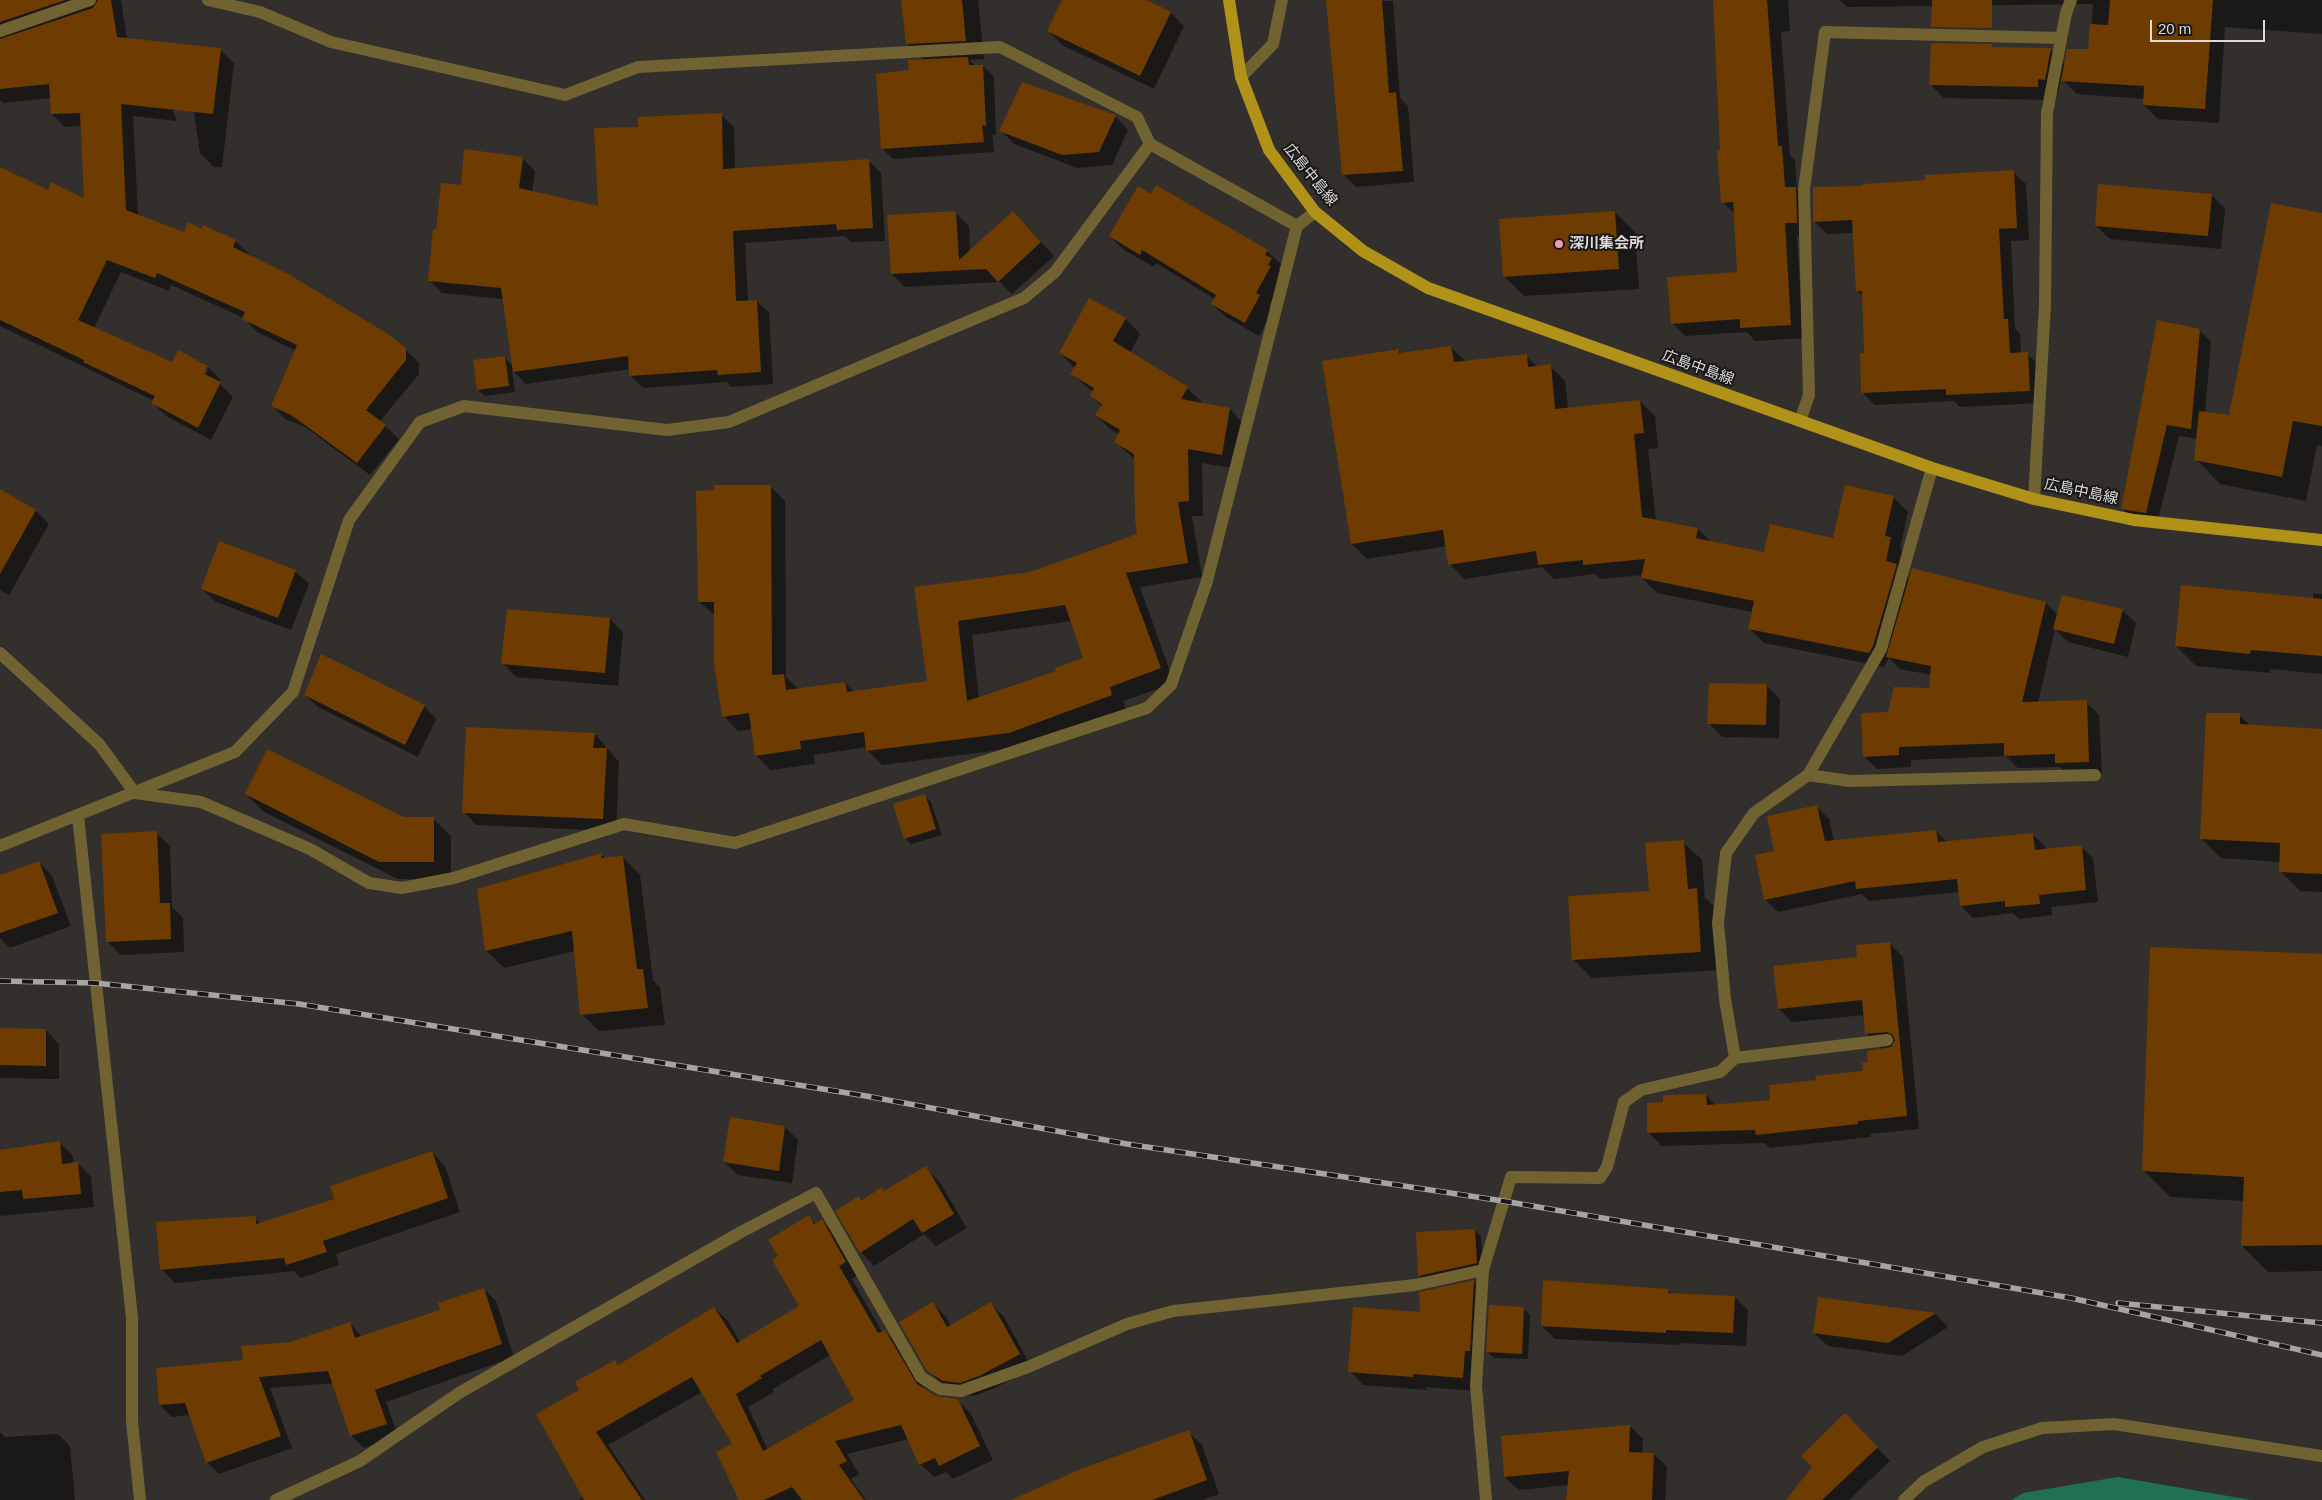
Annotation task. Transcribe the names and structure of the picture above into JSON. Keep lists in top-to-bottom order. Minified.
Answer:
{"streets":{"main road":["広島中島線"]},"places":["深川集会所"],"scale_bar":"20 m"}
